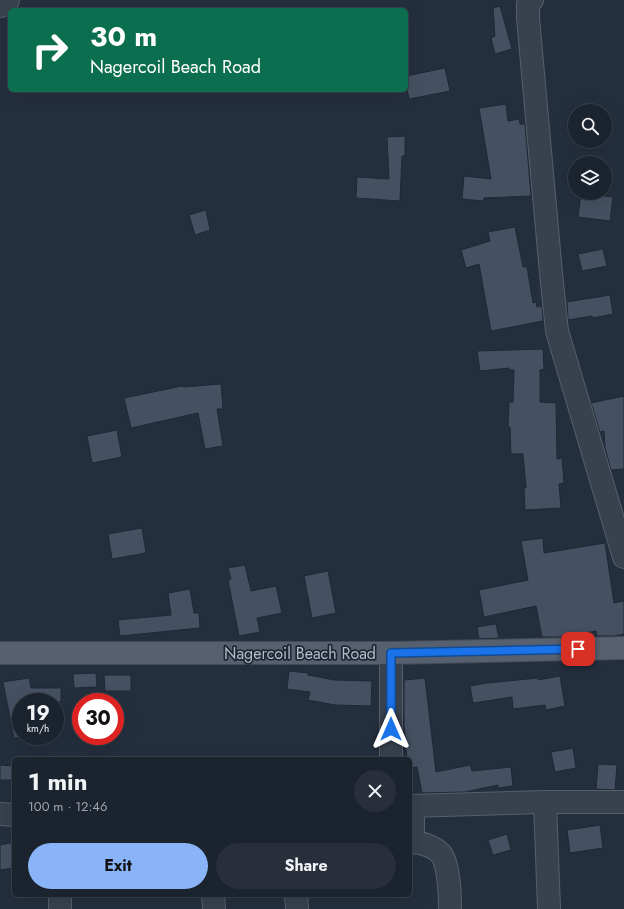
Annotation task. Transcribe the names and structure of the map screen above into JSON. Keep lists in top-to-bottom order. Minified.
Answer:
{"streets":{"main road":["Nagercoil Beach Road"]},"page":{"turn":["30 m","Nagercoil Beach Road"],"speed":"19 km/h","limit":"30","heading":["1 min","100 m · 12:46"],"buttons":["Exit","Share"]}}
